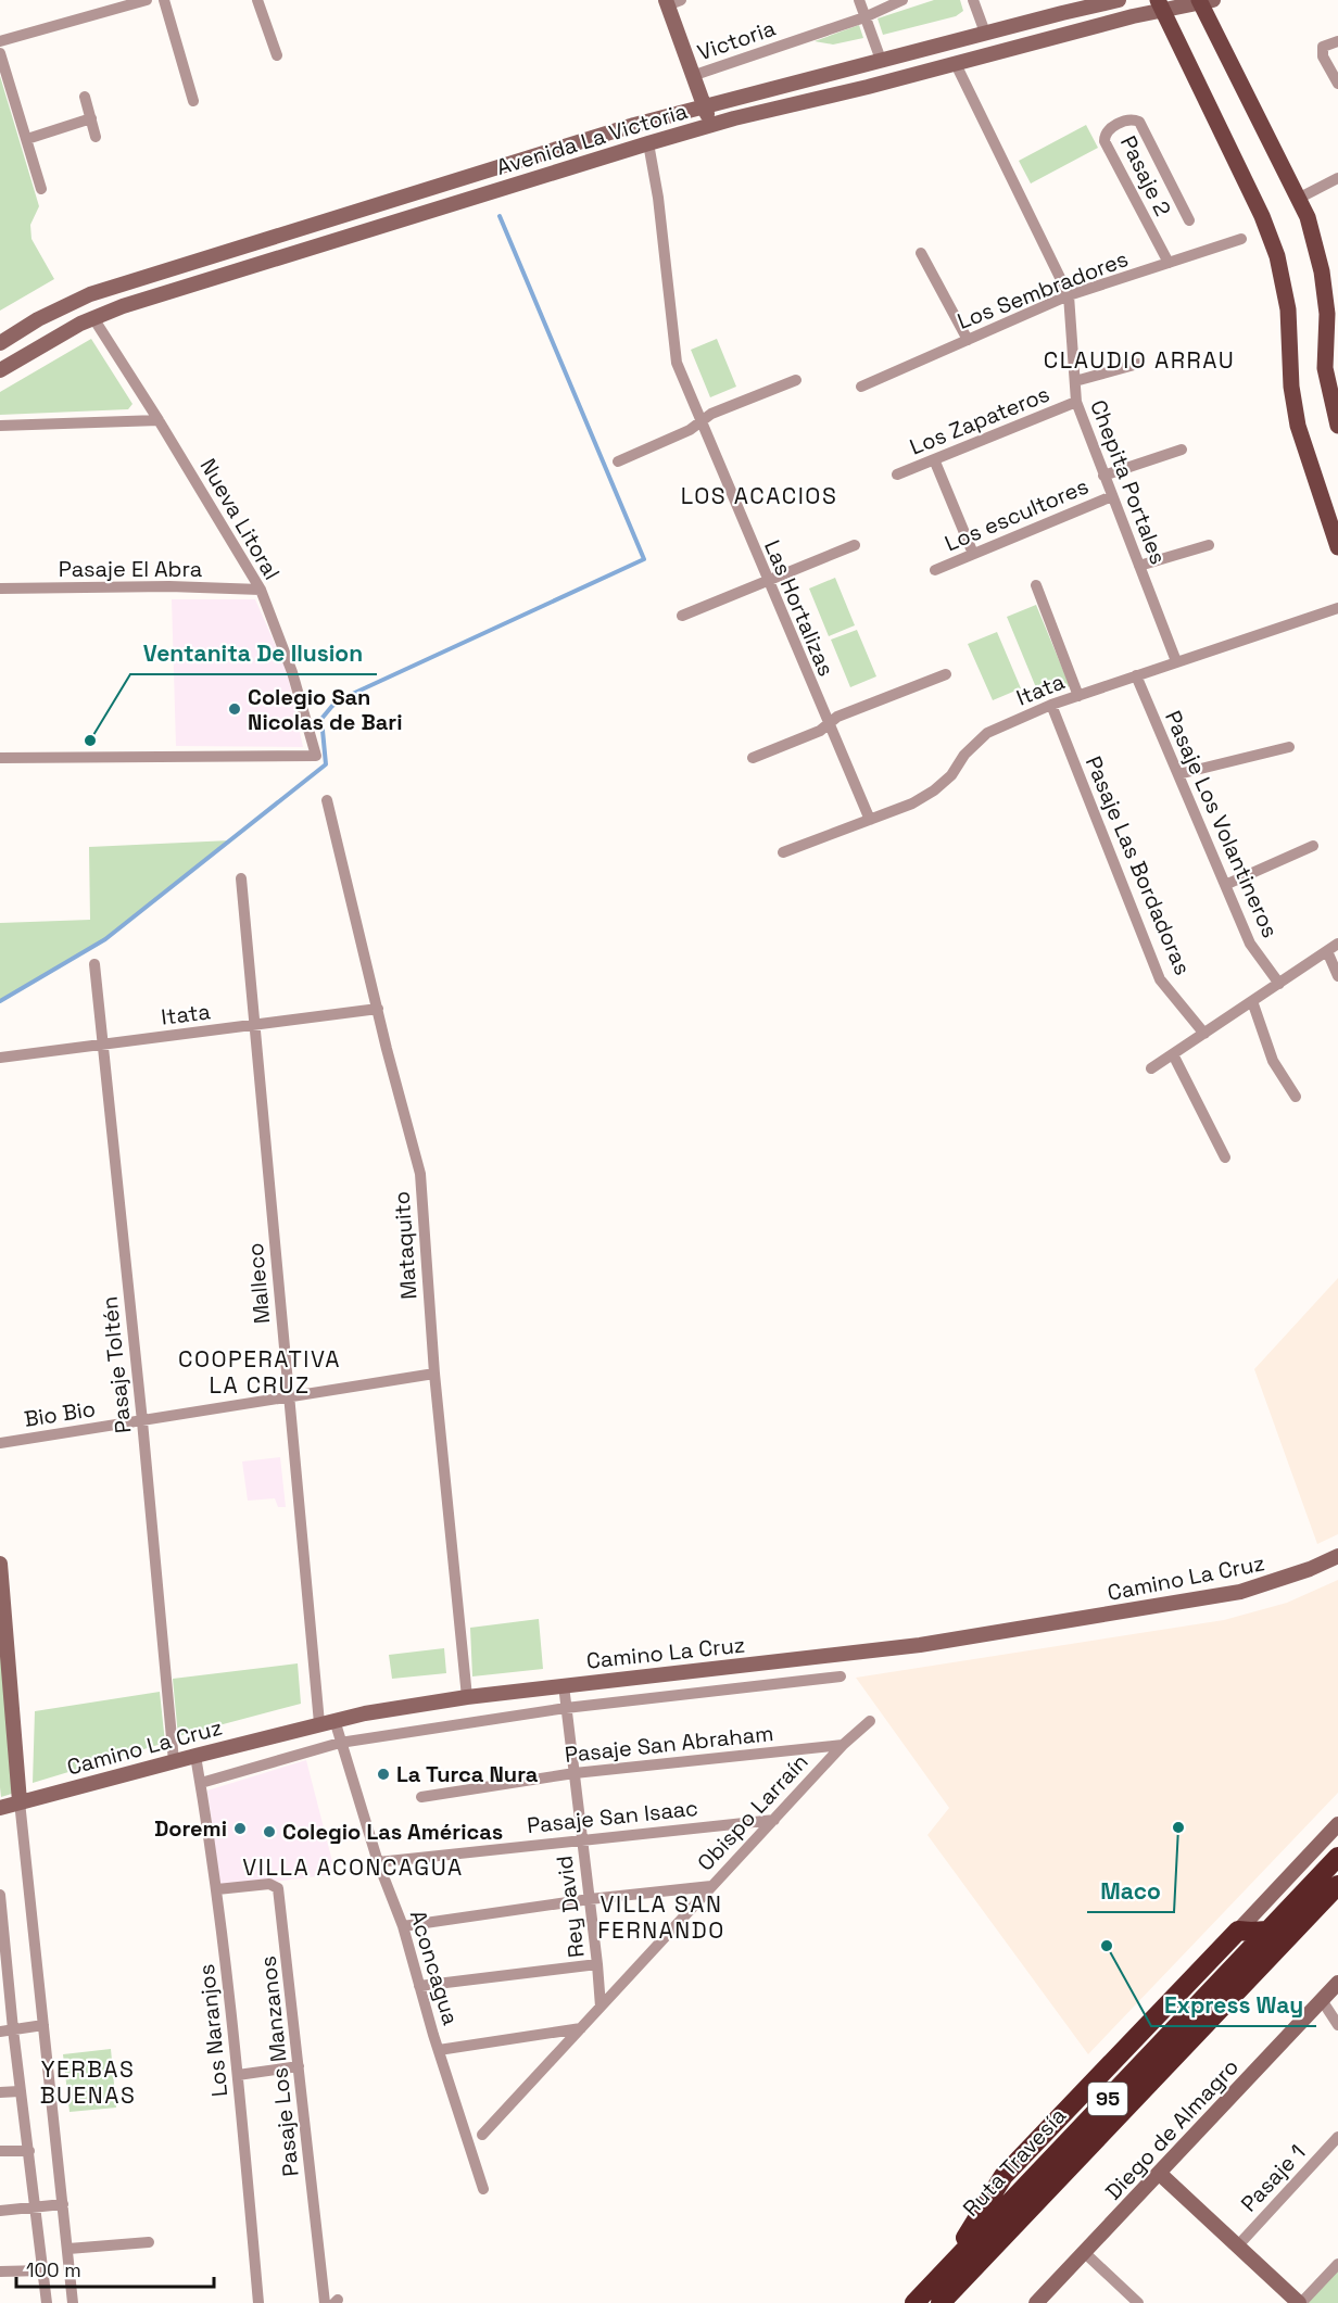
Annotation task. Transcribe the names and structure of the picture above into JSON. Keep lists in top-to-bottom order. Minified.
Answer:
{"streets":{"highway":["95","Ruta Travesía"],"main road":["Avenida La Victoria","Camino La Cruz","Diego de Almagro"],"street":["Victoria","Pasaje 2","Los Sembradores","Los Zapateros","Chepita Portales","Los escultores","Nueva Litoral","Pasaje El Abra","Las Hortalizas","Itata","Pasaje Los Volantineros","Pasaje Las Bordadoras","Mataquito","Malleco","Pasaje Toltén","Bio Bio","Pasaje San Abraham","Obispo Larraín","Pasaje San Isaac","Rey David","Aconcagua","Los Naranjos","Pasaje Los Manzanos","Pasaje 1"]},"crossings":[["Avenida La Victoria","Chepita Portales"],["Avenida La Victoria","Nueva Litoral"],["Avenida La Victoria","Las Hortalizas"],["Pasaje 2","Los Sembradores"],["Los Sembradores","Chepita Portales"],["Los Zapateros","Chepita Portales"],["Chepita Portales","Los escultores"],["Chepita Portales","Itata"],["Nueva Litoral","Pasaje El Abra"],["Las Hortalizas","Itata"],["Itata","Pasaje Los Volantineros"],["Itata","Pasaje Las Bordadoras"],["Itata","Mataquito"],["Itata","Malleco"],["Itata","Pasaje Toltén"],["Mataquito","Bio Bio"],["Mataquito","Camino La Cruz"],["Malleco","Bio Bio"],["Malleco","Camino La Cruz"],["Pasaje Toltén","Bio Bio"],["Pasaje Toltén","Camino La Cruz"],["Camino La Cruz","Rey David"],["Camino La Cruz","Aconcagua"],["Camino La Cruz","Los Naranjos"],["Pasaje San Abraham","Obispo Larraín"],["Pasaje San Abraham","Rey David"],["Obispo Larraín","Pasaje San Isaac"],["Obispo Larraín","Rey David"],["Pasaje San Isaac","Rey David"],["Pasaje San Isaac","Aconcagua"],["Los Naranjos","Pasaje Los Manzanos"]],"districts":["CLAUDIO ARRAU","LOS ACACIOS","COOPERATIVA LA CRUZ","VILLA ACONCAGUA","VILLA SAN FERNANDO","YERBAS BUENAS"],"places":["Colegio San Nicolas de Bari","Ventanita De Ilusion","La Turca Nura","Maco","Doremi","Colegio Las Américas","Express Way"],"scale_bar":"100 m"}
